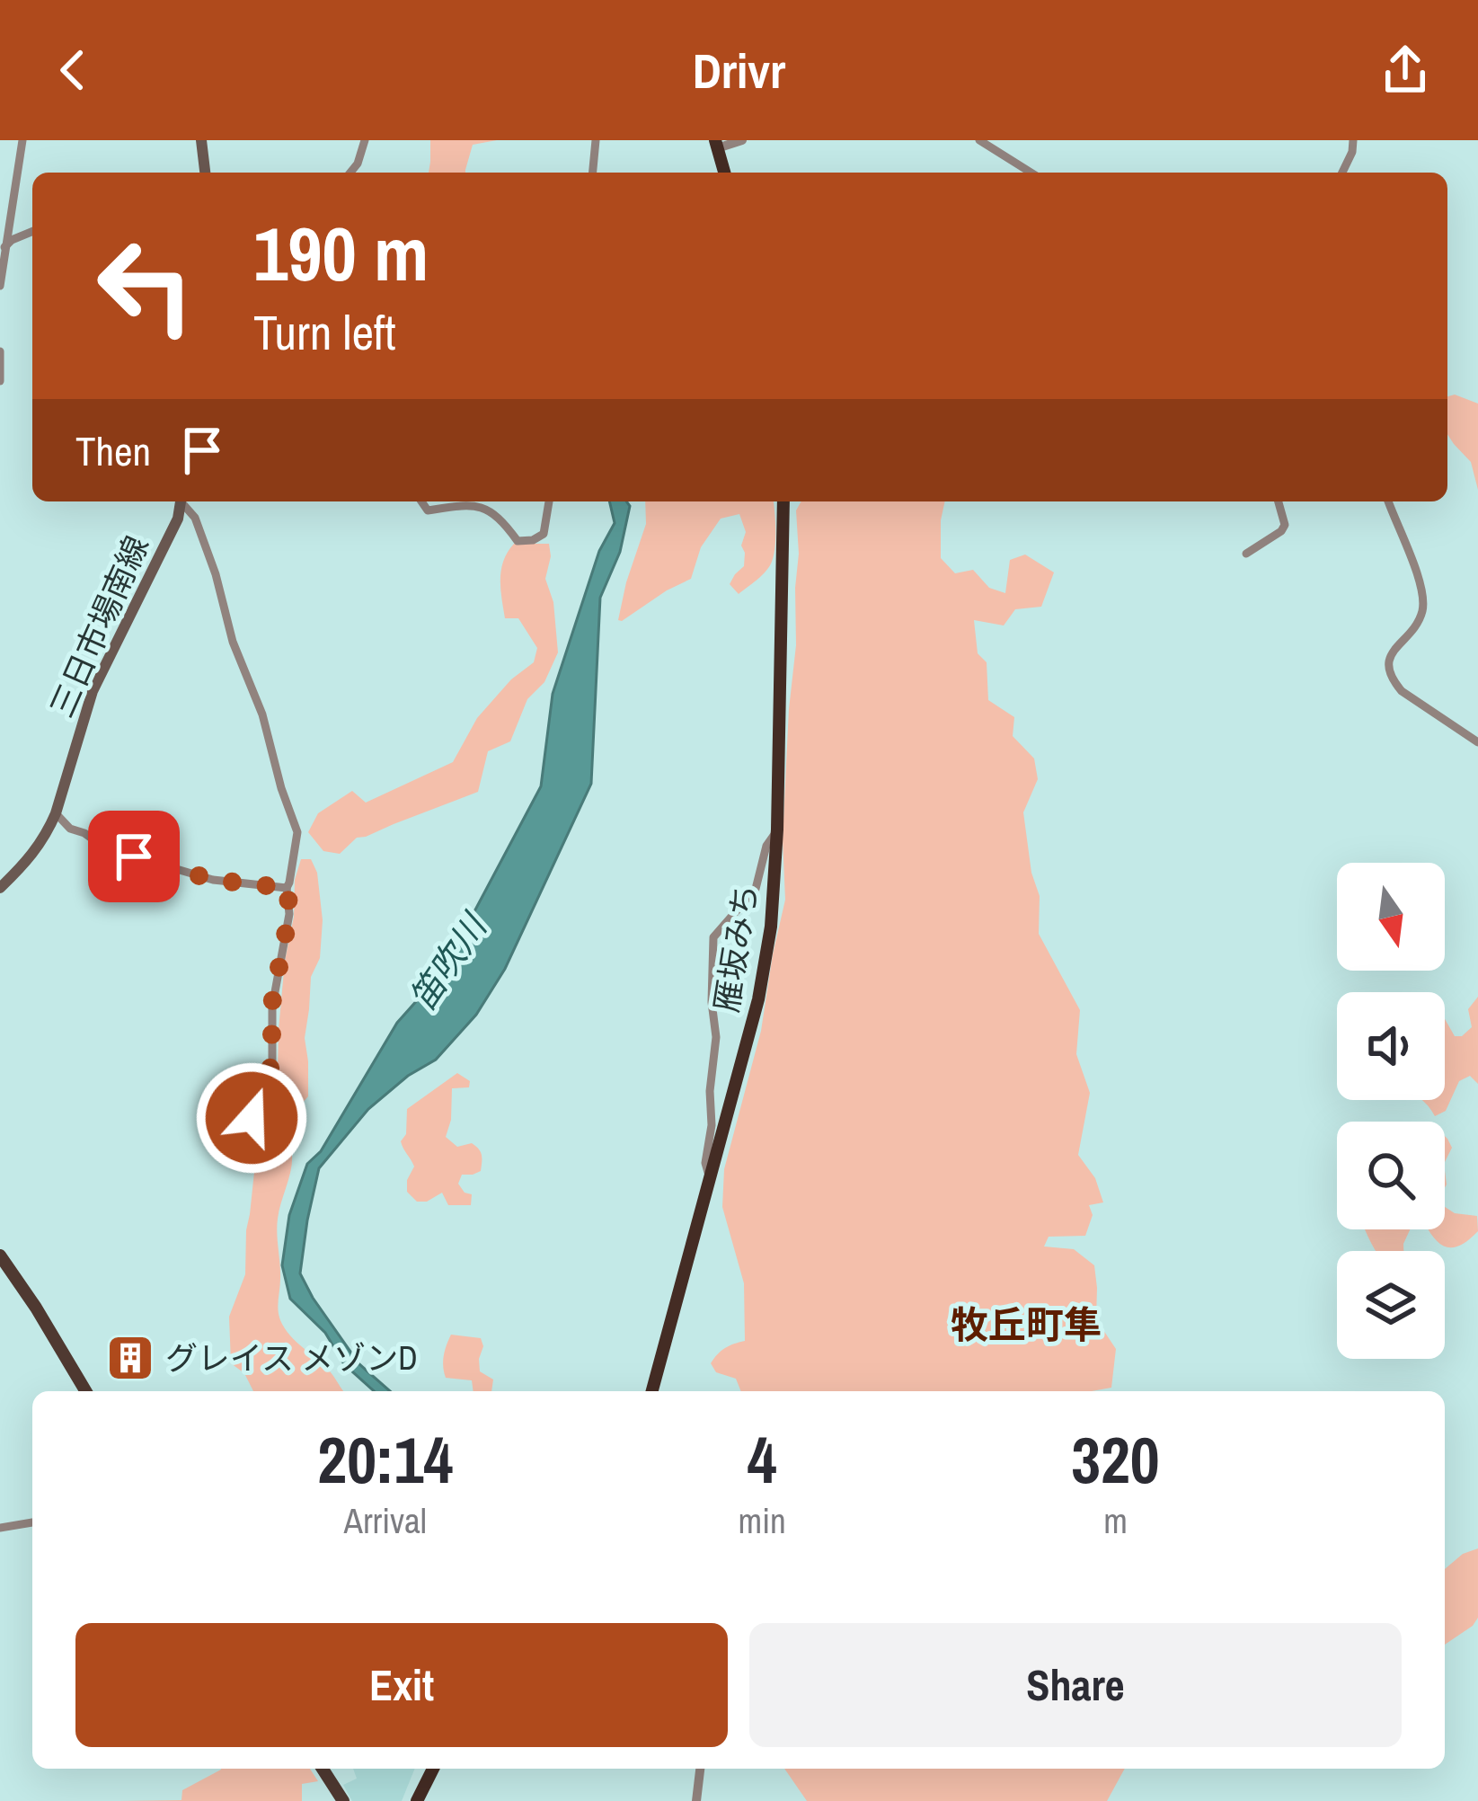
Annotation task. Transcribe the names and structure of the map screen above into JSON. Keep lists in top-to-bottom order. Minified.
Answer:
{"streets":{"highway":["雁坂みち"],"main road":["三日市場南線"]},"districts":["牧丘町隼"],"water":["笛吹川"],"places":{"building":["グレイス メゾンD"]},"north":"bottom","page":{"header":"Drivr","turn":["190 m","Turn left"],"then":"Then","eta":["20:14","Arrival","4","min","320","m"],"buttons":["Exit","Share"]}}
